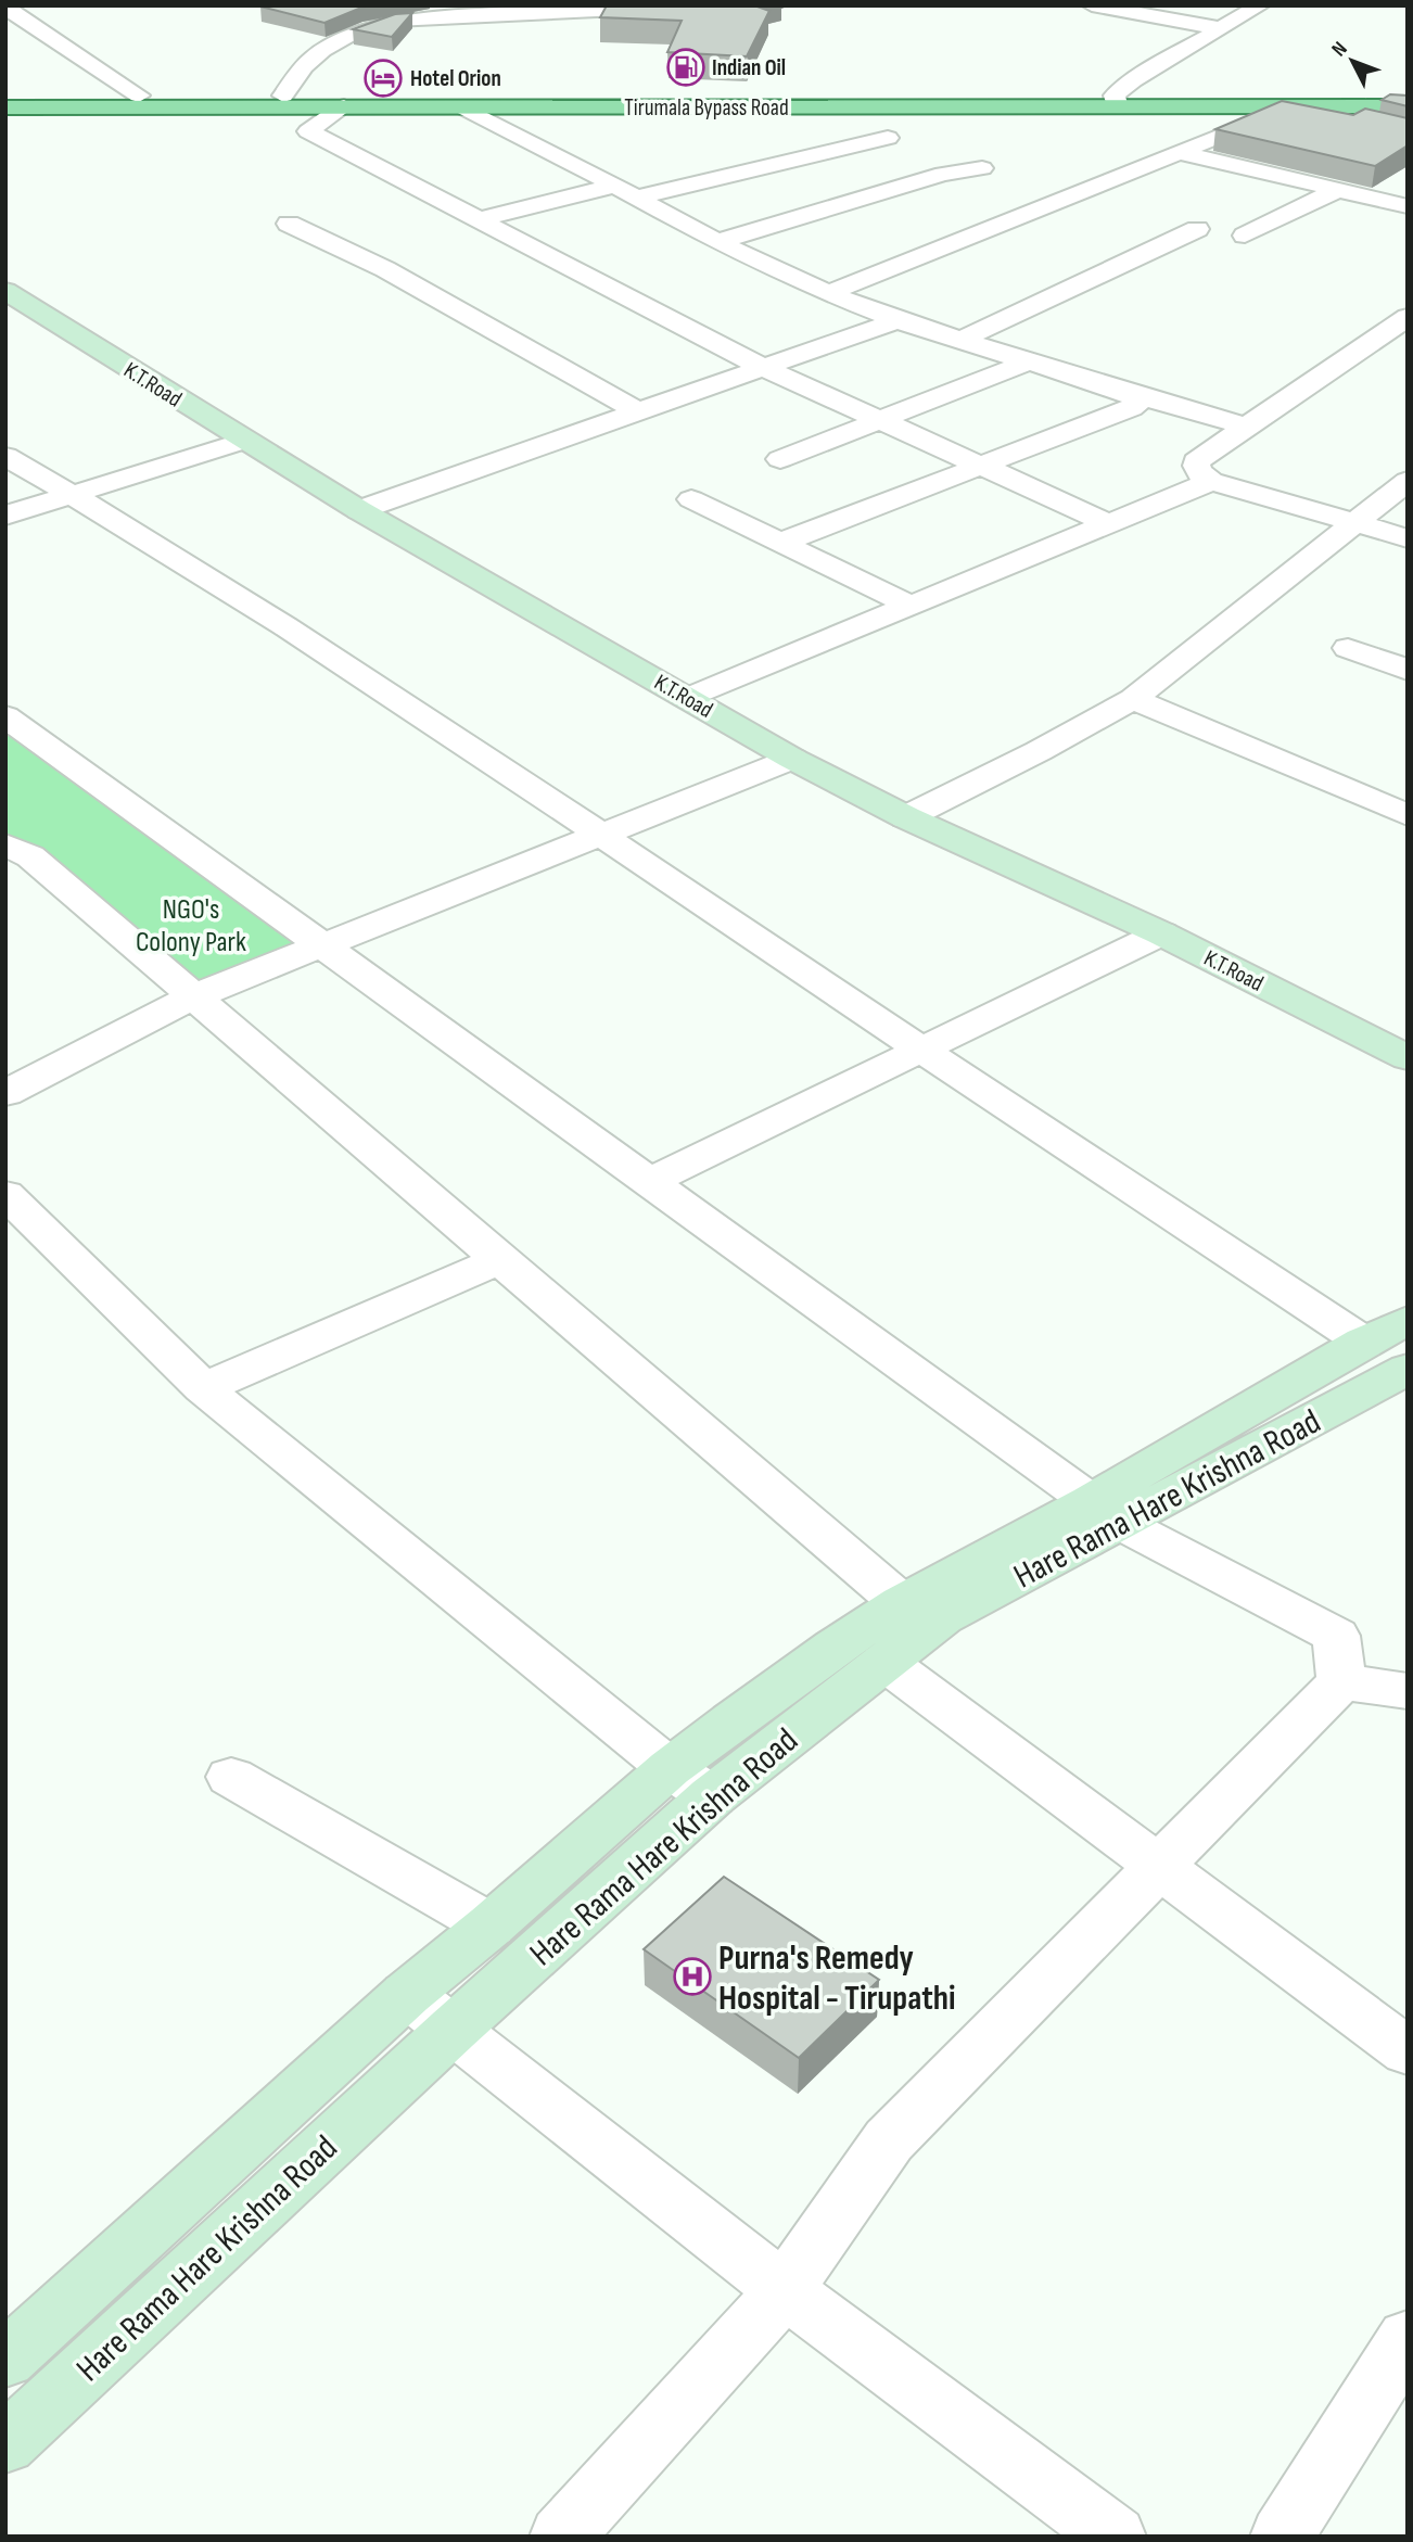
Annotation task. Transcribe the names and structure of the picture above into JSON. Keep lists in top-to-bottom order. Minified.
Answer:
{"streets":{"main road":["Tirumala Bypass Road"],"street":["K.T.Road","Hare Rama Hare Krishna Road"]},"parks":["NGO's Colony Park"],"places":{"fuel station":["Indian Oil"],"hotel":["Hotel Orion"],"hospital":["Purna's Remedy Hospital - Tirupathi"]},"north":"top left"}
